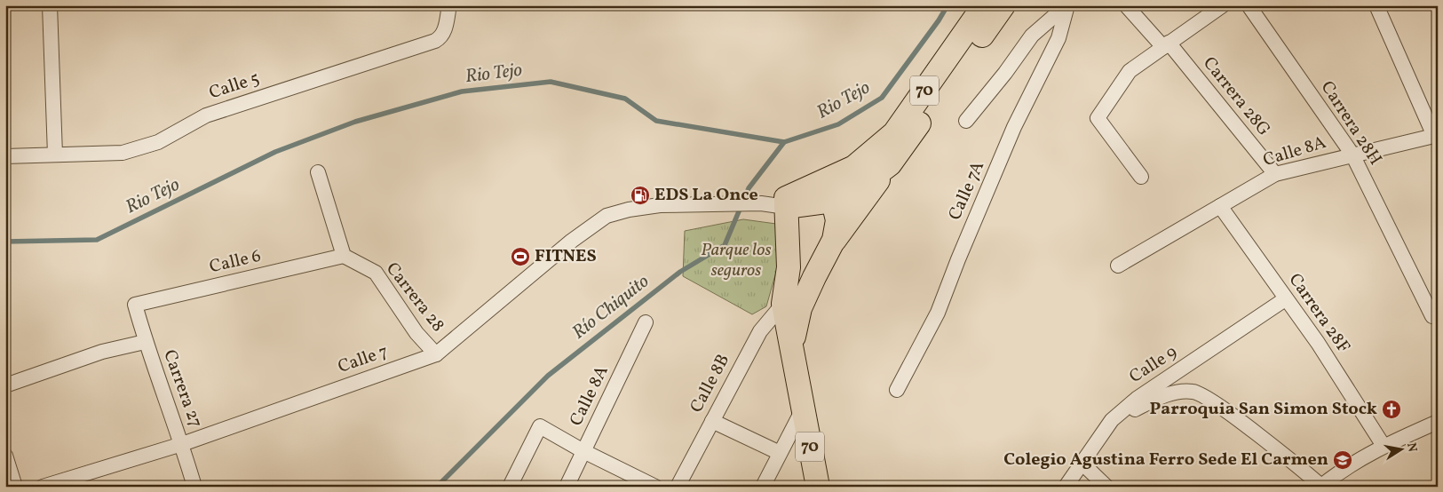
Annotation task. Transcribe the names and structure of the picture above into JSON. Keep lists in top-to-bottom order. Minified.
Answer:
{"streets":{"main road":["70"],"street":["Calle 5","Carrera 28G","Carrera 28H","Calle 8A","Calle 7A","Calle 6","Carrera 28","Carrera 28F","Calle 7","Calle 9","Calle 8B","Carrera 27"]},"crossings":[["70","Calle 7"],["70","Calle 8B"],["Carrera 28G","Calle 8A"],["Carrera 28H","Calle 8A"],["Calle 8A","Carrera 28F"],["Calle 6","Carrera 28"],["Calle 6","Carrera 27"],["Carrera 28","Calle 7"],["Carrera 28F","Calle 9"],["Calle 7","Carrera 27"]],"water":["Rio Tejo","Río Chiquito"],"parks":["Parque los seguros"],"places":{"fuel station":["EDS La Once"],"sports":["FITNES"],"church":["Parroquia San Simon Stock"],"school or university":["Colegio Agustina Ferro Sede El Carmen"]},"north":"right"}
